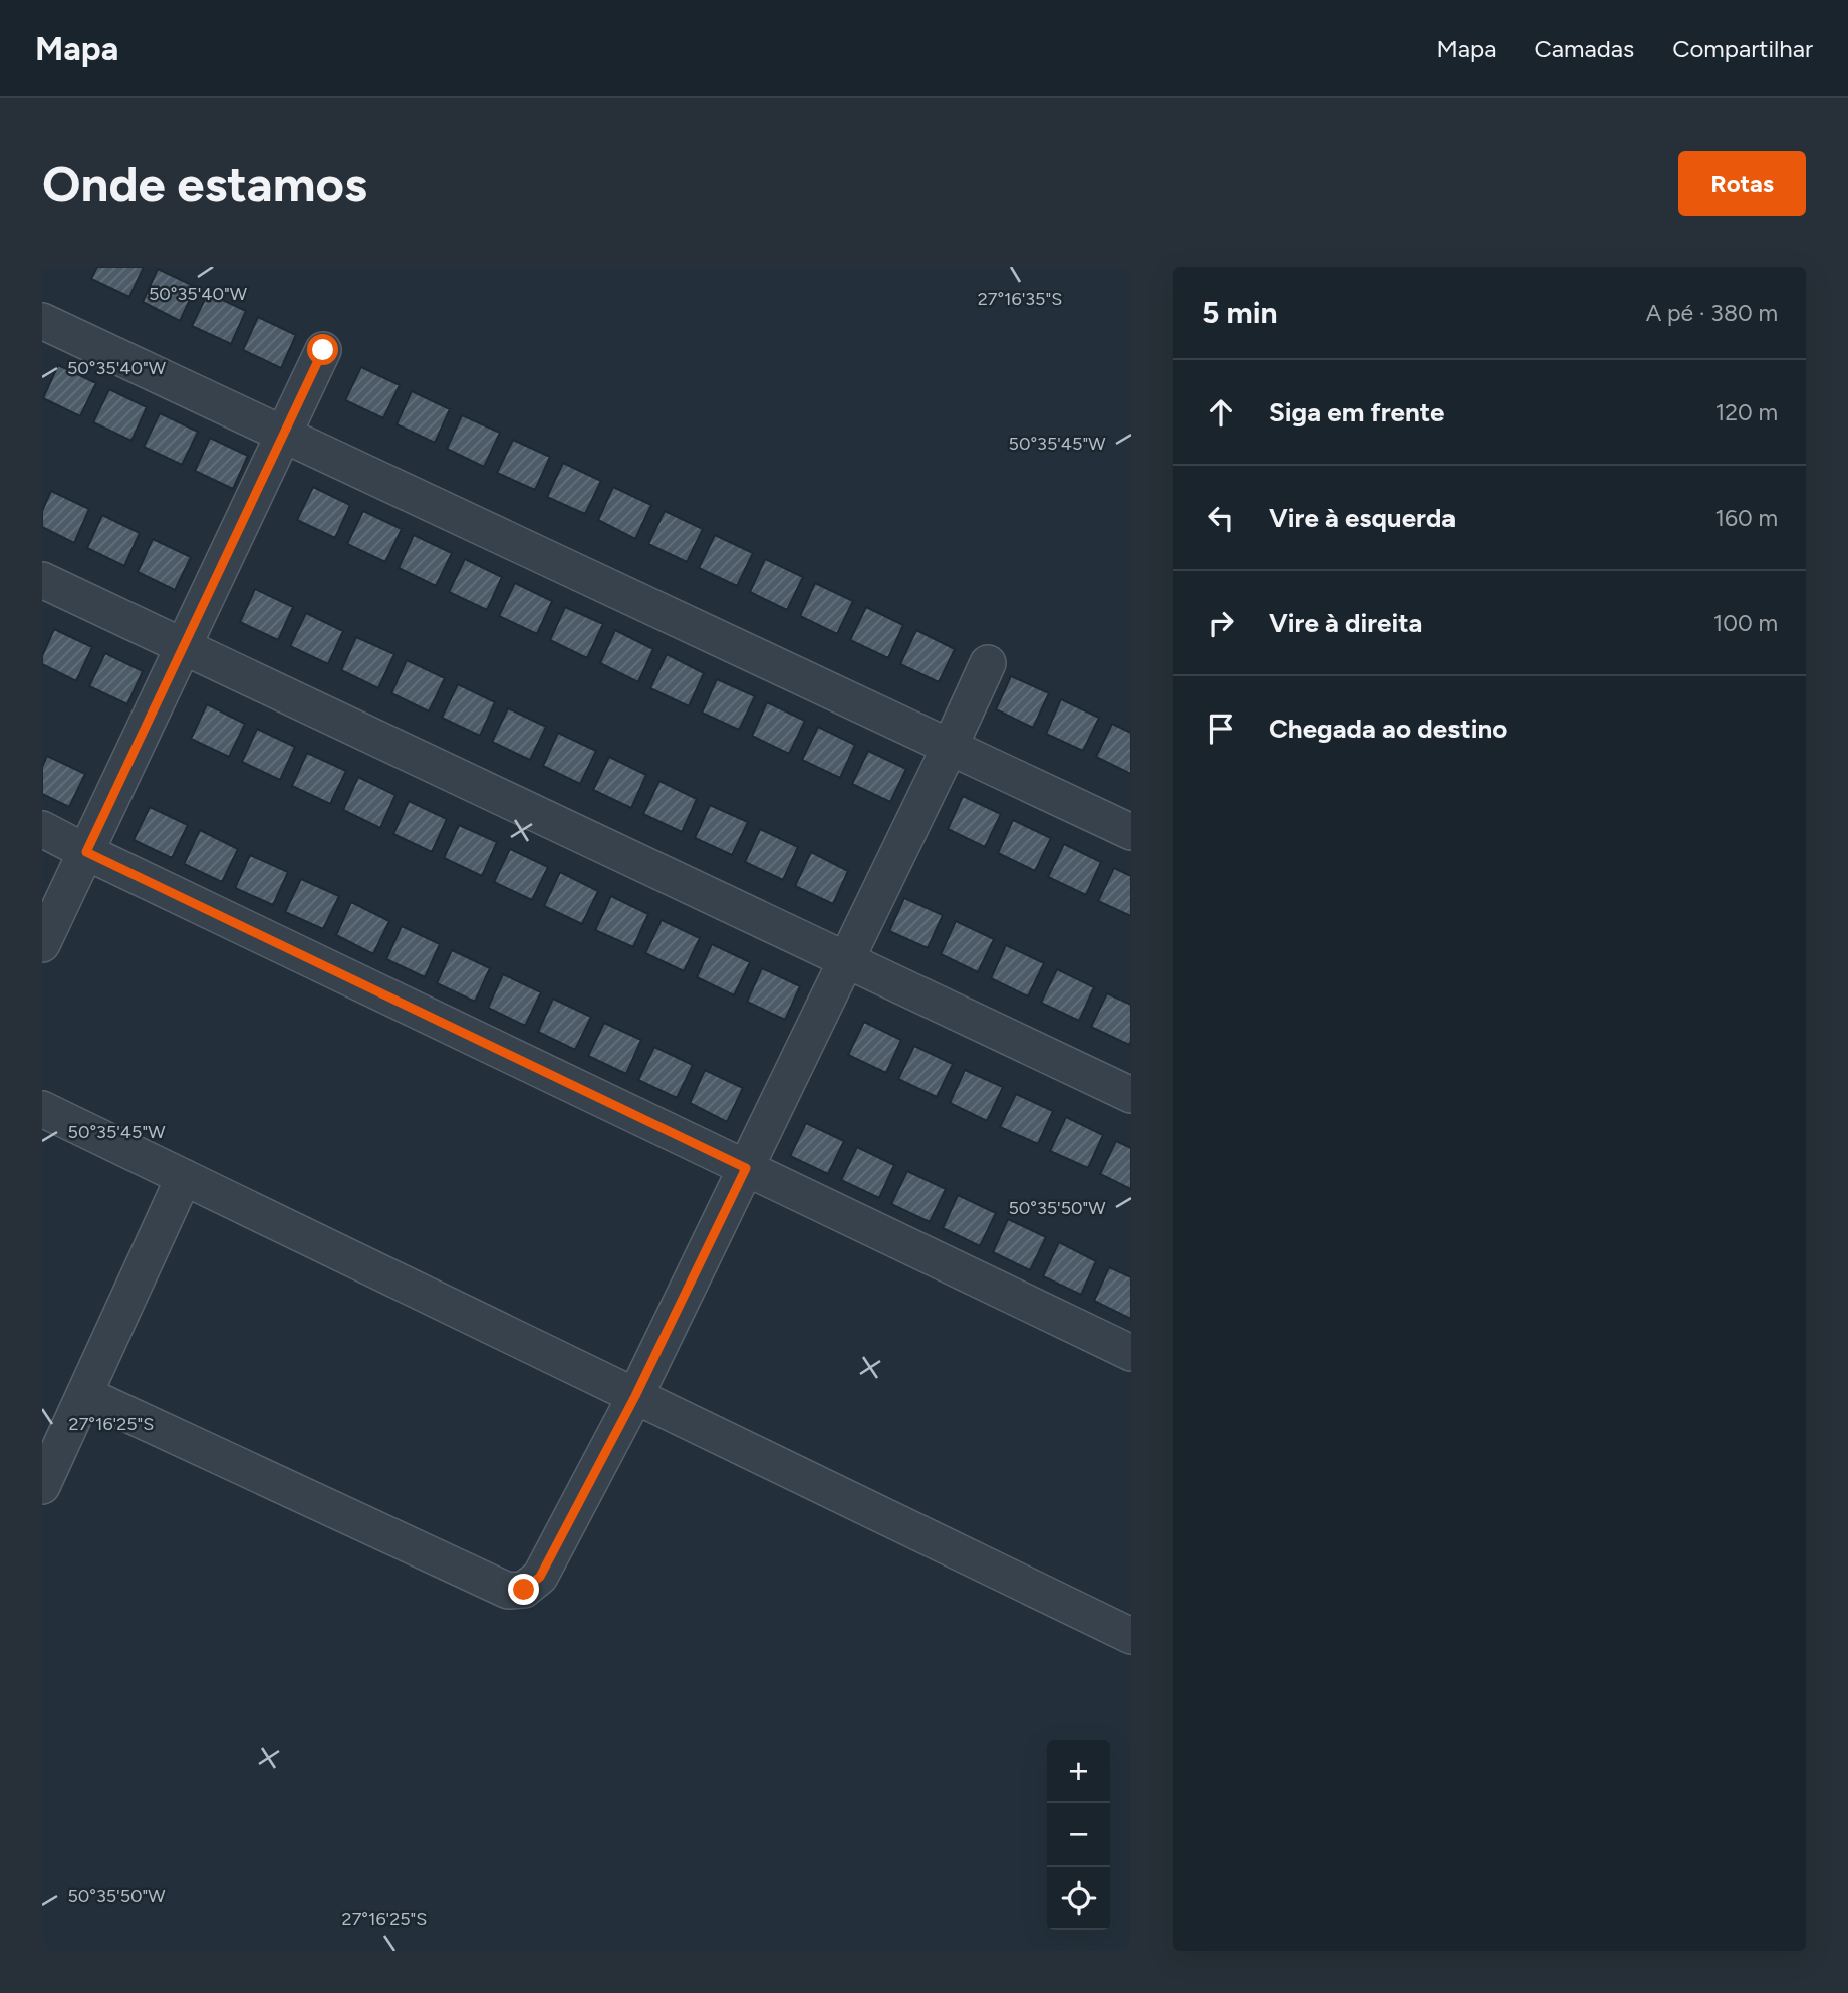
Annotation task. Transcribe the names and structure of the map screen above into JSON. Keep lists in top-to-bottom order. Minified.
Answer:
{"page":{"header":"Mapa","nav":["Mapa","Camadas","Compartilhar"],"buttons":"Rotas","title":"Onde estamos","heading":["5 min","A pé · 380 m"],"list":[["Siga em frente","120 m"],["Vire à esquerda","160 m"],["Vire à direita","100 m"],"Chegada ao destino"],"map_buttons":["+","−"]},"coordinates":["50°35'40\"W","27°16'35\"S","50°35'45\"W","50°35'50\"W","27°16'25\"S"]}
